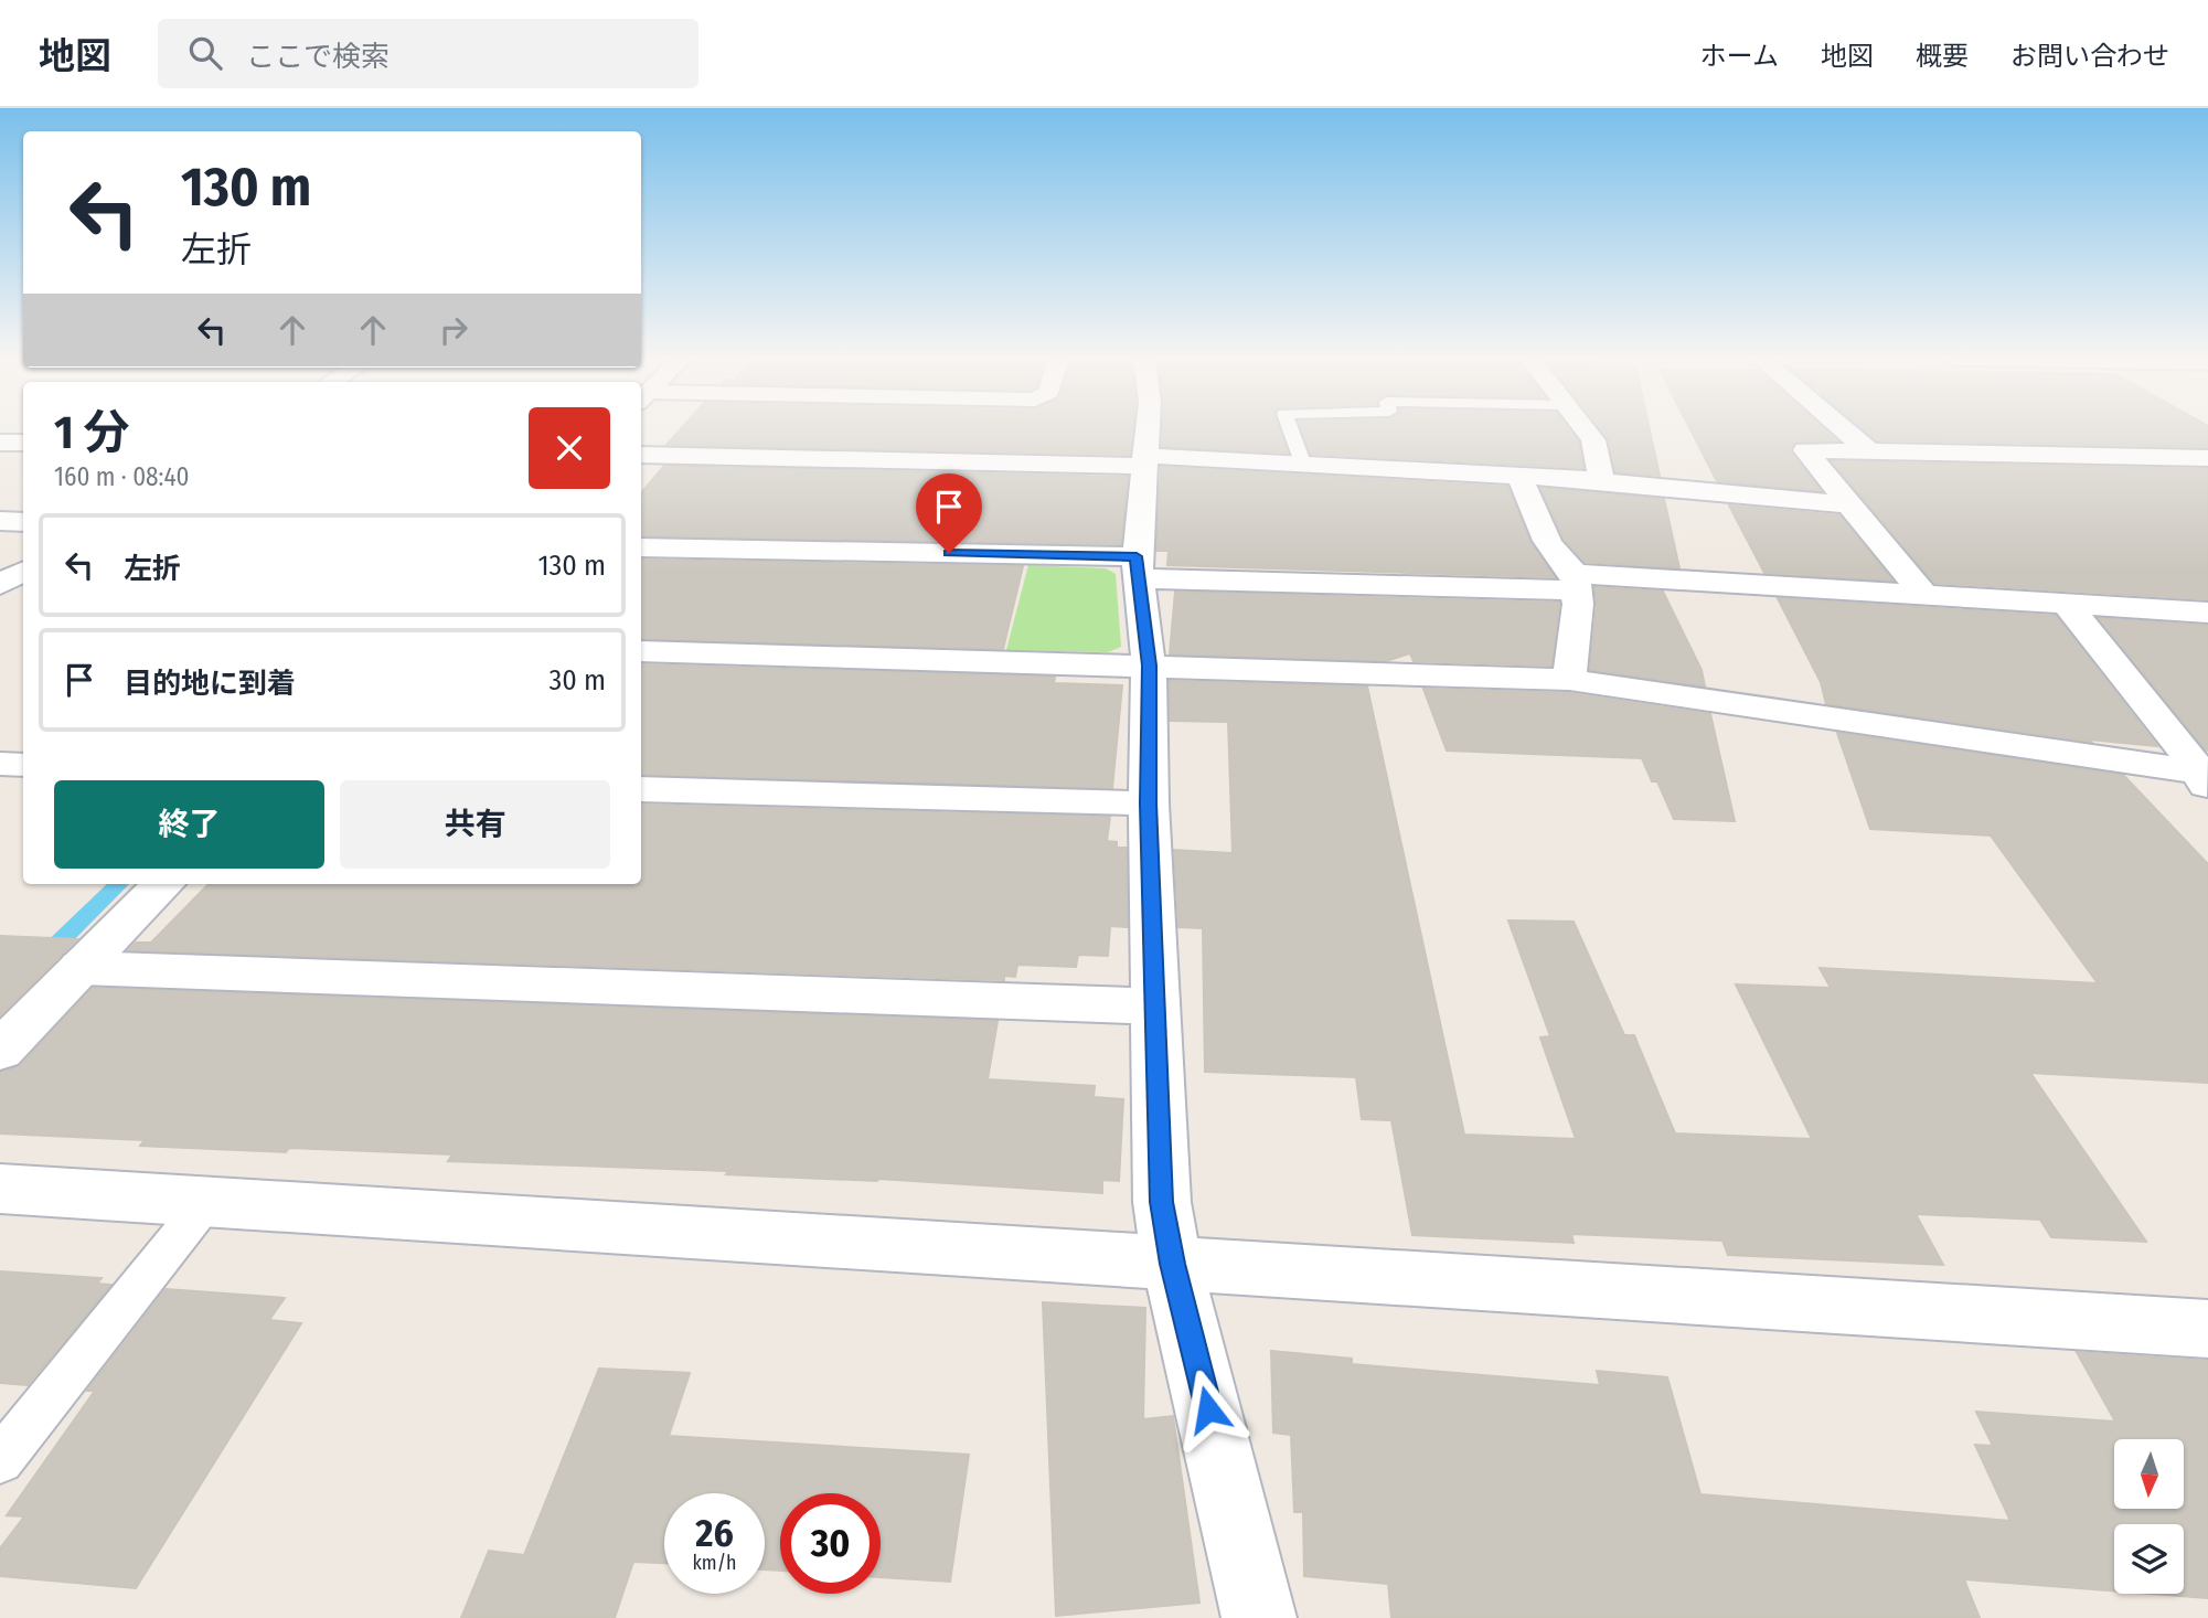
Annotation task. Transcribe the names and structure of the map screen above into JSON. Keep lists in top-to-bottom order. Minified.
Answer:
{"north":"bottom","page":{"header":"地図","search":"ここで検索","nav":["ホーム","地図","概要","お問い合わせ"],"turn":["130 m","左折"],"heading":["1 分","160 m · 08:40"],"list":[{"name":"左折","value":"130 m"},{"name":"目的地に到着","value":"30 m"}],"buttons":["終了","共有"],"speed":"26 km/h","limit":"30"}}
